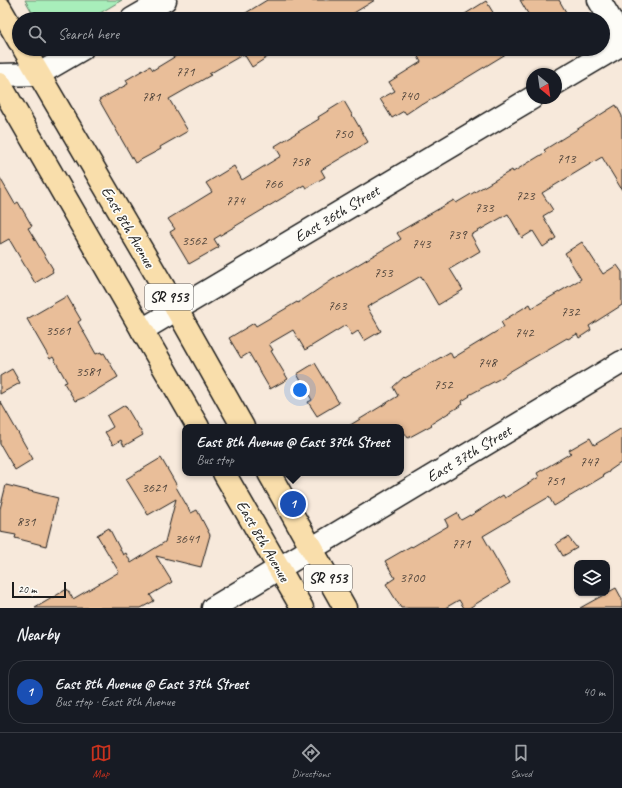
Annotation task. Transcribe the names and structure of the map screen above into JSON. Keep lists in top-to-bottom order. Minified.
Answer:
{"streets":{"main road":["East 8th Avenue","SR 953"],"street":["East 36th Street","East 37th Street"]},"crossings":[["East 36th Street","East 8th Avenue"],["East 36th Street","SR 953"],["East 8th Avenue","East 37th Street"],["SR 953","East 37th Street"]],"house_numbers":["771","740","781","750","713","758","766","723","774","733","739","3562","743","753","763","732","3561","742","748","3581","752","747","751","3621","831","3641","771","3700"],"scale_bar":"20 m","north":"bottom right","page":{"search":"Search here","popup":["East 8th Avenue @ East 37th Street","Bus stop"],"pins":"1","scale":"20 m","heading":"Nearby","list":[{"mark":"1","name":"East 8th Avenue @ East 37th Street","note":"Bus stop · East 8th Avenue","value":"40 m"}],"nav":["Map","Directions","Saved"]}}
